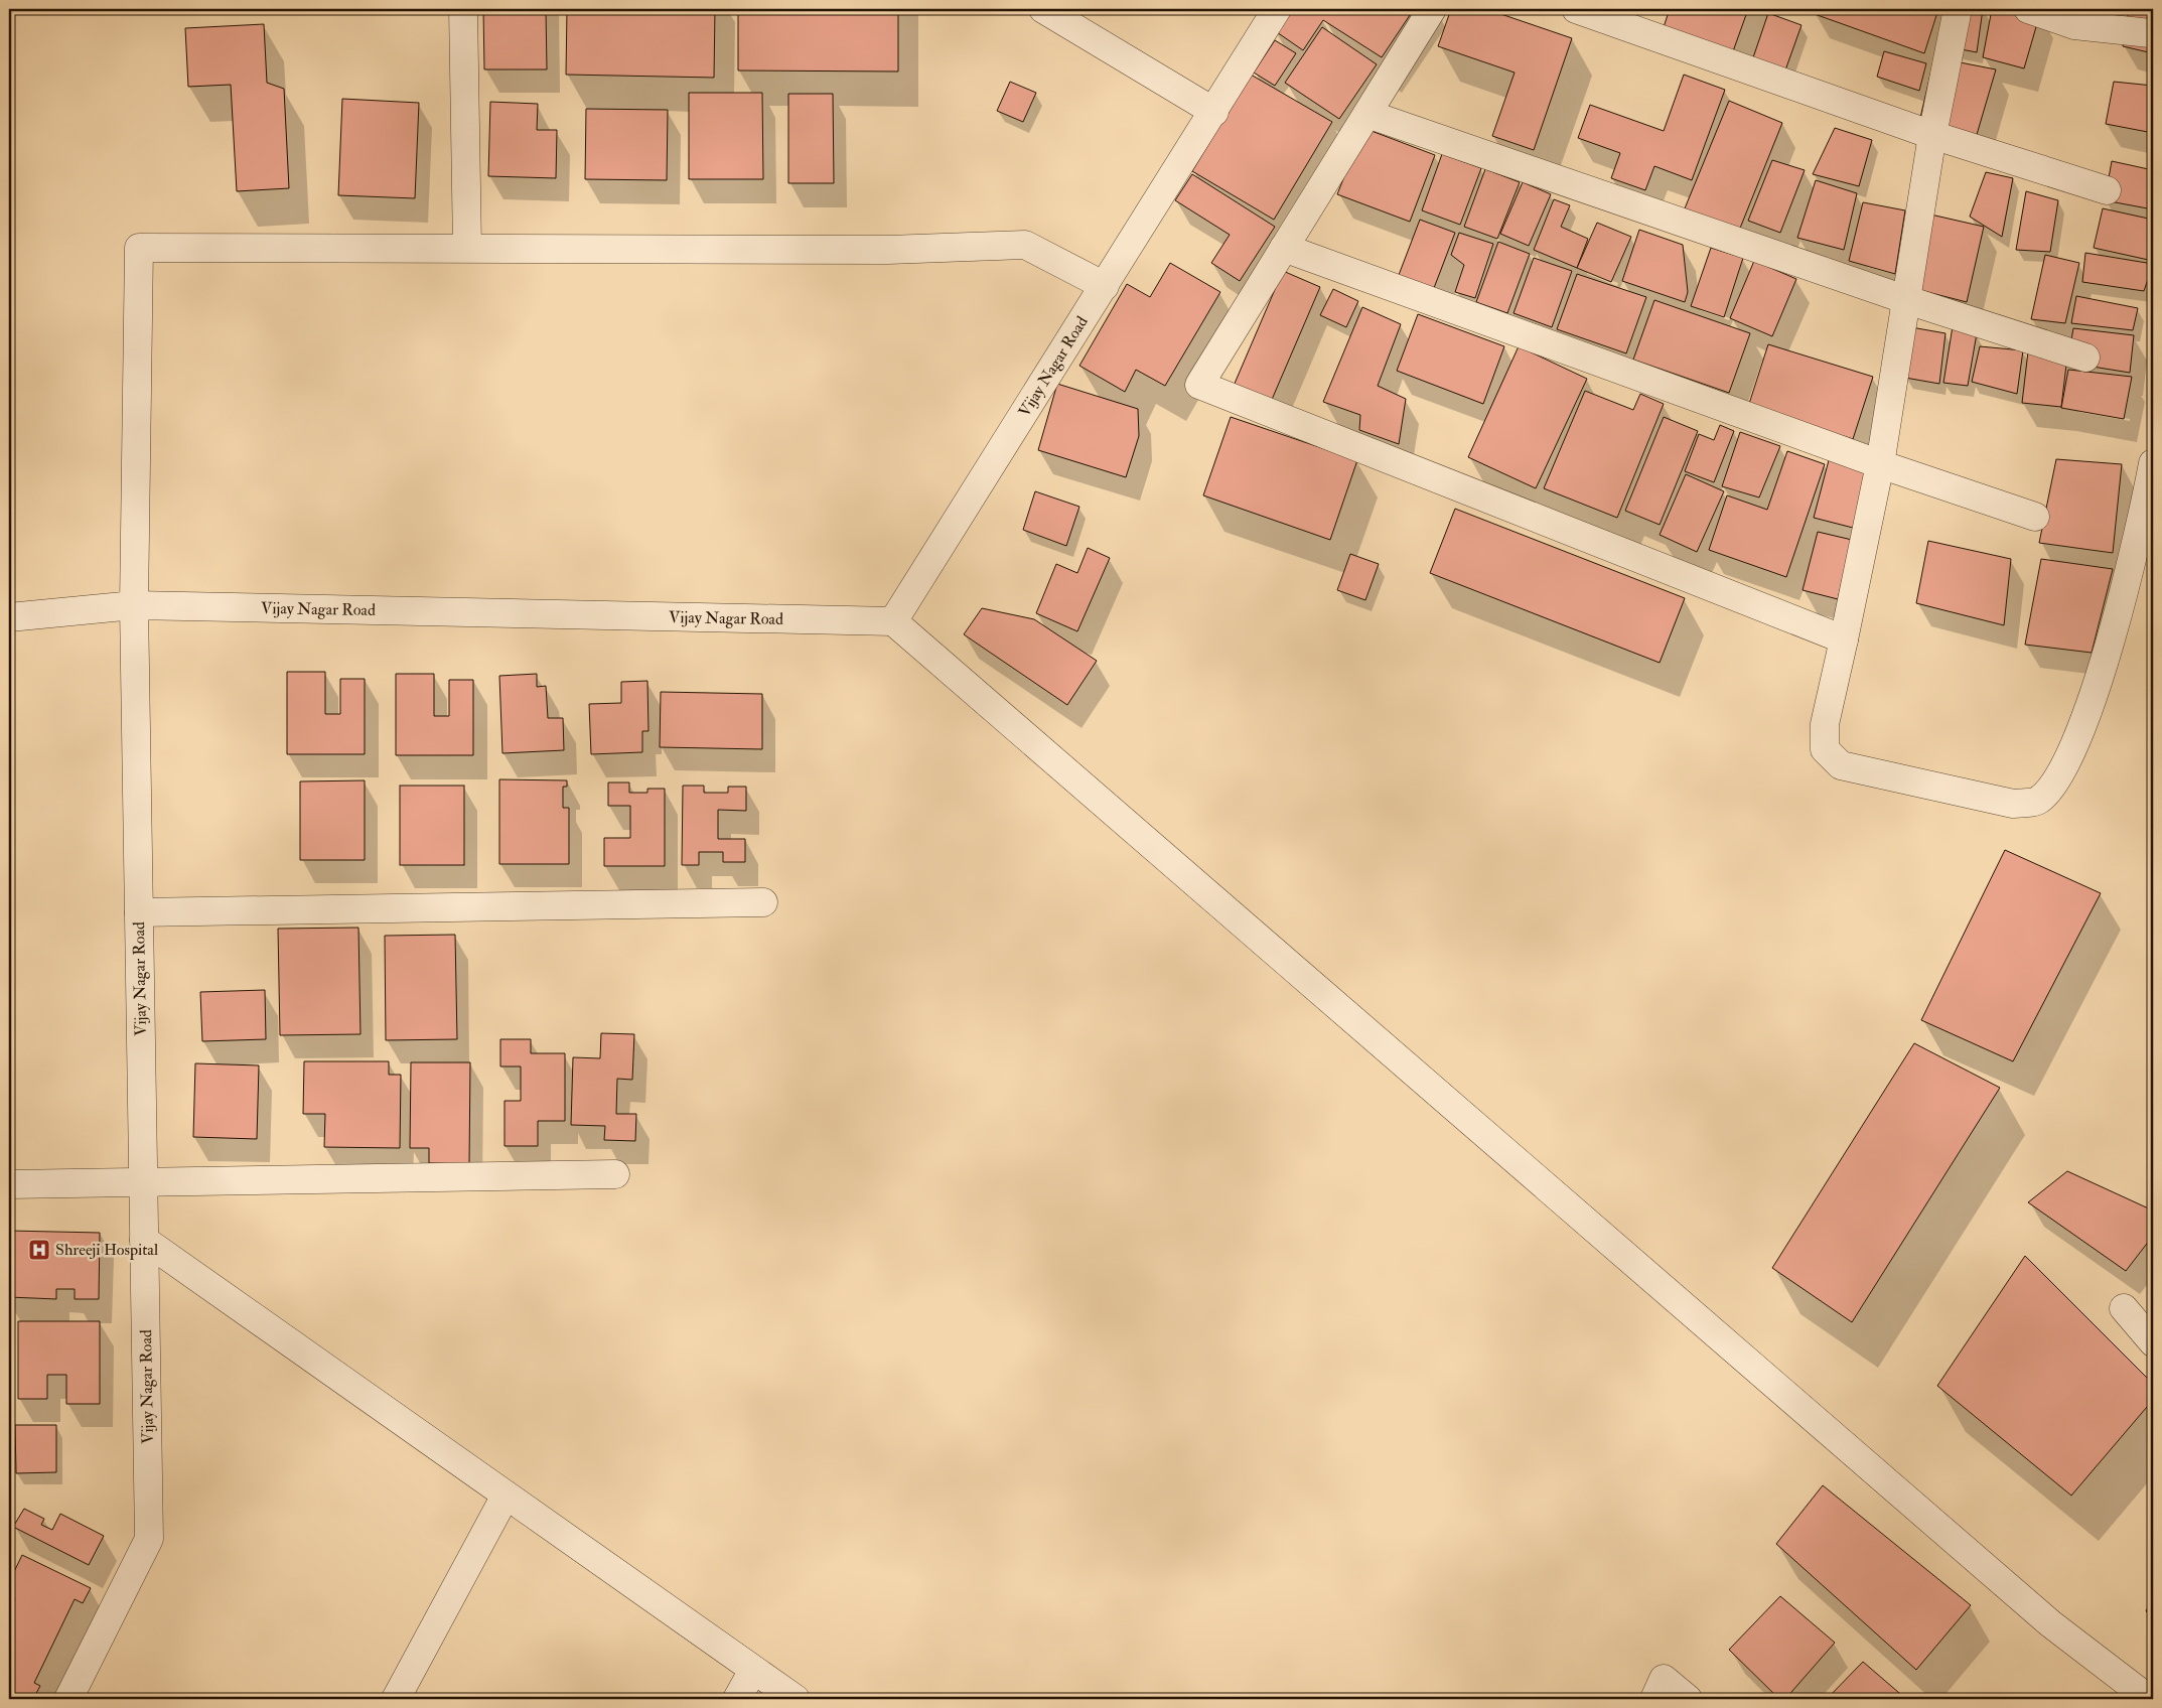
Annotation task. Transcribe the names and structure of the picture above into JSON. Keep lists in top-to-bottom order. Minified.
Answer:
{"streets":{"street":["Vijay Nagar Road"]},"places":{"hospital":["Shreeji Hospital"]}}
